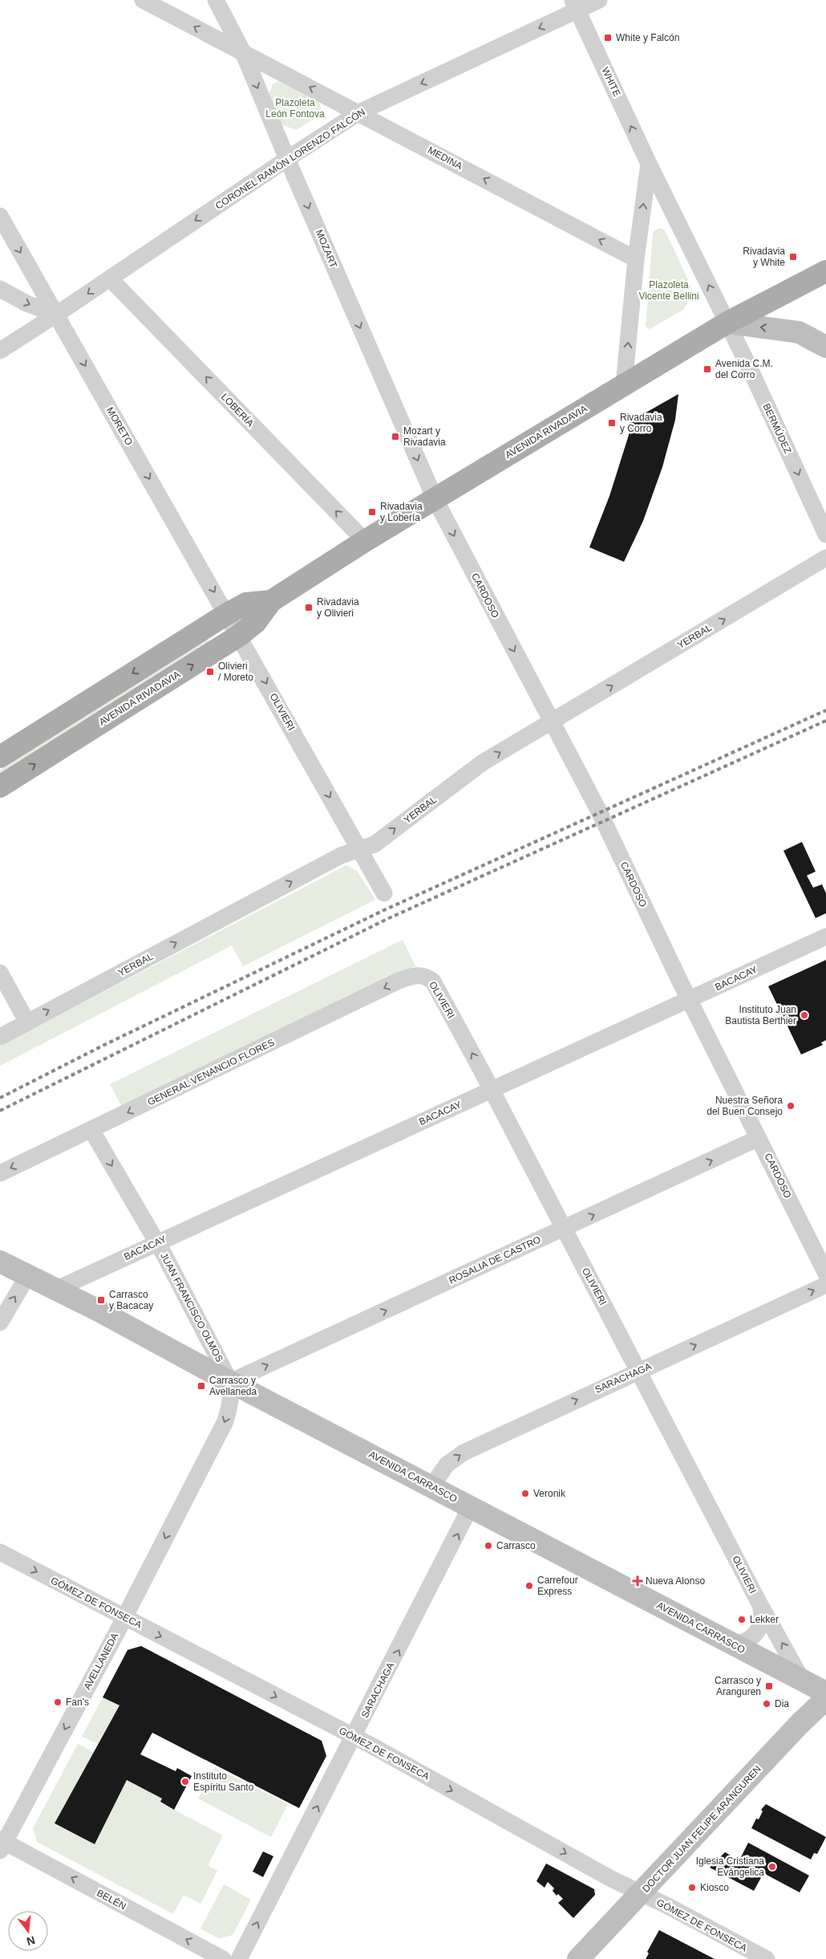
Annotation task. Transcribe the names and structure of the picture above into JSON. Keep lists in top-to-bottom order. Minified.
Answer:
{"streets":{"main road":["AVENIDA RIVADAVIA","AVENIDA CARRASCO","DOCTOR JUAN FELIPE ARANGUREN"],"street":["WHITE","MEDINA","CORONEL RAMÓN LORENZO FALCÓN","MOZART","LOBERÍA","MORETO","BERMÚDEZ","CARDOSO","YERBAL","OLIVIERI","BACACAY","GENERAL VENANCIO FLORES","ROSALIA DE CASTRO","JUAN FRANCISCO OLMOS","SARACHAGA","GÓMEZ DE FONSECA","AVELLANEDA","BELÉN"]},"crossings":[["WHITE","CORONEL RAMÓN LORENZO FALCÓN"],["WHITE","BERMÚDEZ"],["WHITE","AVENIDA RIVADAVIA"],["MEDINA","CORONEL RAMÓN LORENZO FALCÓN"],["MEDINA","MOZART"],["CORONEL RAMÓN LORENZO FALCÓN","MOZART"],["CORONEL RAMÓN LORENZO FALCÓN","LOBERÍA"],["CORONEL RAMÓN LORENZO FALCÓN","MORETO"],["MOZART","AVENIDA RIVADAVIA"],["MOZART","CARDOSO"],["LOBERÍA","AVENIDA RIVADAVIA"],["MORETO","AVENIDA RIVADAVIA"],["MORETO","OLIVIERI"],["BERMÚDEZ","AVENIDA RIVADAVIA"],["AVENIDA RIVADAVIA","CARDOSO"],["AVENIDA RIVADAVIA","OLIVIERI"],["CARDOSO","YERBAL"],["CARDOSO","BACACAY"],["CARDOSO","ROSALIA DE CASTRO"],["YERBAL","OLIVIERI"],["OLIVIERI","BACACAY"],["OLIVIERI","GENERAL VENANCIO FLORES"],["OLIVIERI","ROSALIA DE CASTRO"],["OLIVIERI","SARACHAGA"],["OLIVIERI","AVENIDA CARRASCO"],["BACACAY","JUAN FRANCISCO OLMOS"],["BACACAY","AVENIDA CARRASCO"],["GENERAL VENANCIO FLORES","JUAN FRANCISCO OLMOS"],["ROSALIA DE CASTRO","JUAN FRANCISCO OLMOS"],["ROSALIA DE CASTRO","AVENIDA CARRASCO"],["ROSALIA DE CASTRO","AVELLANEDA"],["JUAN FRANCISCO OLMOS","AVENIDA CARRASCO"],["JUAN FRANCISCO OLMOS","AVELLANEDA"],["SARACHAGA","AVENIDA CARRASCO"],["SARACHAGA","GÓMEZ DE FONSECA"],["AVENIDA CARRASCO","AVELLANEDA"],["GÓMEZ DE FONSECA","AVELLANEDA"],["GÓMEZ DE FONSECA","DOCTOR JUAN FELIPE ARANGUREN"],["AVELLANEDA","BELÉN"]],"one_way":["WHITE","MEDINA","CORONEL RAMÓN LORENZO FALCÓN","MOZART","LOBERÍA","MORETO","BERMÚDEZ","YERBAL","GENERAL VENANCIO FLORES","ROSALIA DE CASTRO","JUAN FRANCISCO OLMOS","SARACHAGA","GÓMEZ DE FONSECA","AVELLANEDA","BELÉN"],"parks":["Plazoleta León Fontova","Plazoleta Vicente Bellini"],"places":{"transit":["White y Falcón","Rivadavia y White","Avenida C.M. del Corro","Rivadavia y Corro","Mozart y Rivadavia","Rivadavia y Lobería","Rivadavia y Olivieri","Olivieri / Moreto","Carrasco y Bacacay","Carrasco y Avellaneda","Carrasco y Aranguren"],"other":["Instituto Juan Bautista Berthier","Nuestra Señora del Buen Consejo","Veronik","Carrasco","Carrefour Express","Lekker","Fan's","Dia","Instituto Espíritu Santo","Iglesia Cristiana Evángelica","Kiosco"],"health":["Nueva Alonso"]},"north":"bottom"}
